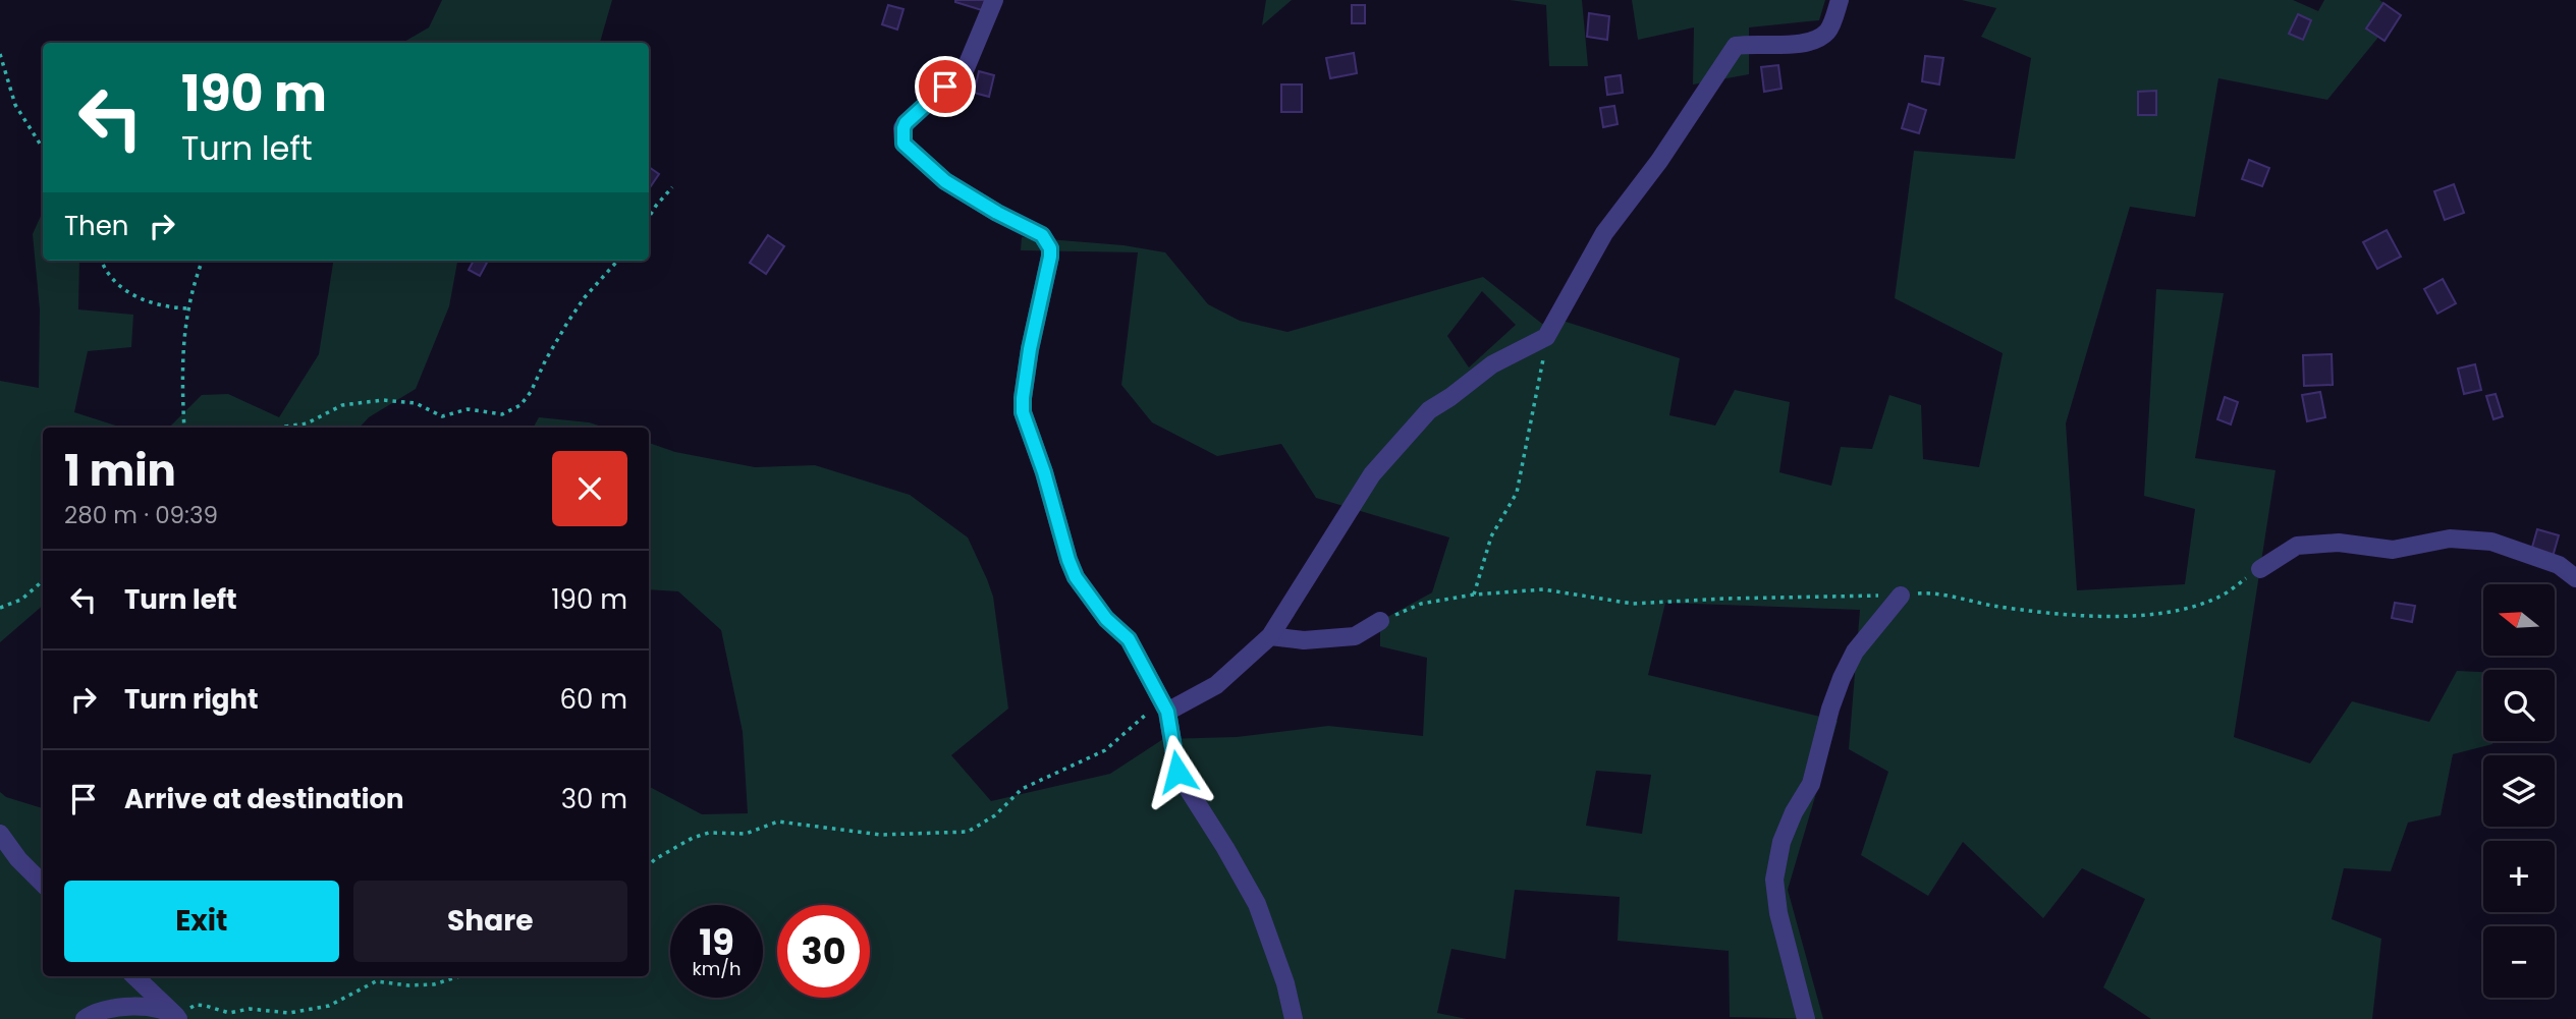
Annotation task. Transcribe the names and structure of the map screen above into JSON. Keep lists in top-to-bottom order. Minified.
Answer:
{"north":"left","page":{"turn":["190 m","Turn left"],"then":"Then","heading":["1 min","280 m · 09:39"],"list":[{"name":"Turn left","value":"190 m"},{"name":"Turn right","value":"60 m"},{"name":"Arrive at destination","value":"30 m"}],"map_buttons":["+","−"],"buttons":["Exit","Share"],"speed":"19 km/h","limit":"30"}}
